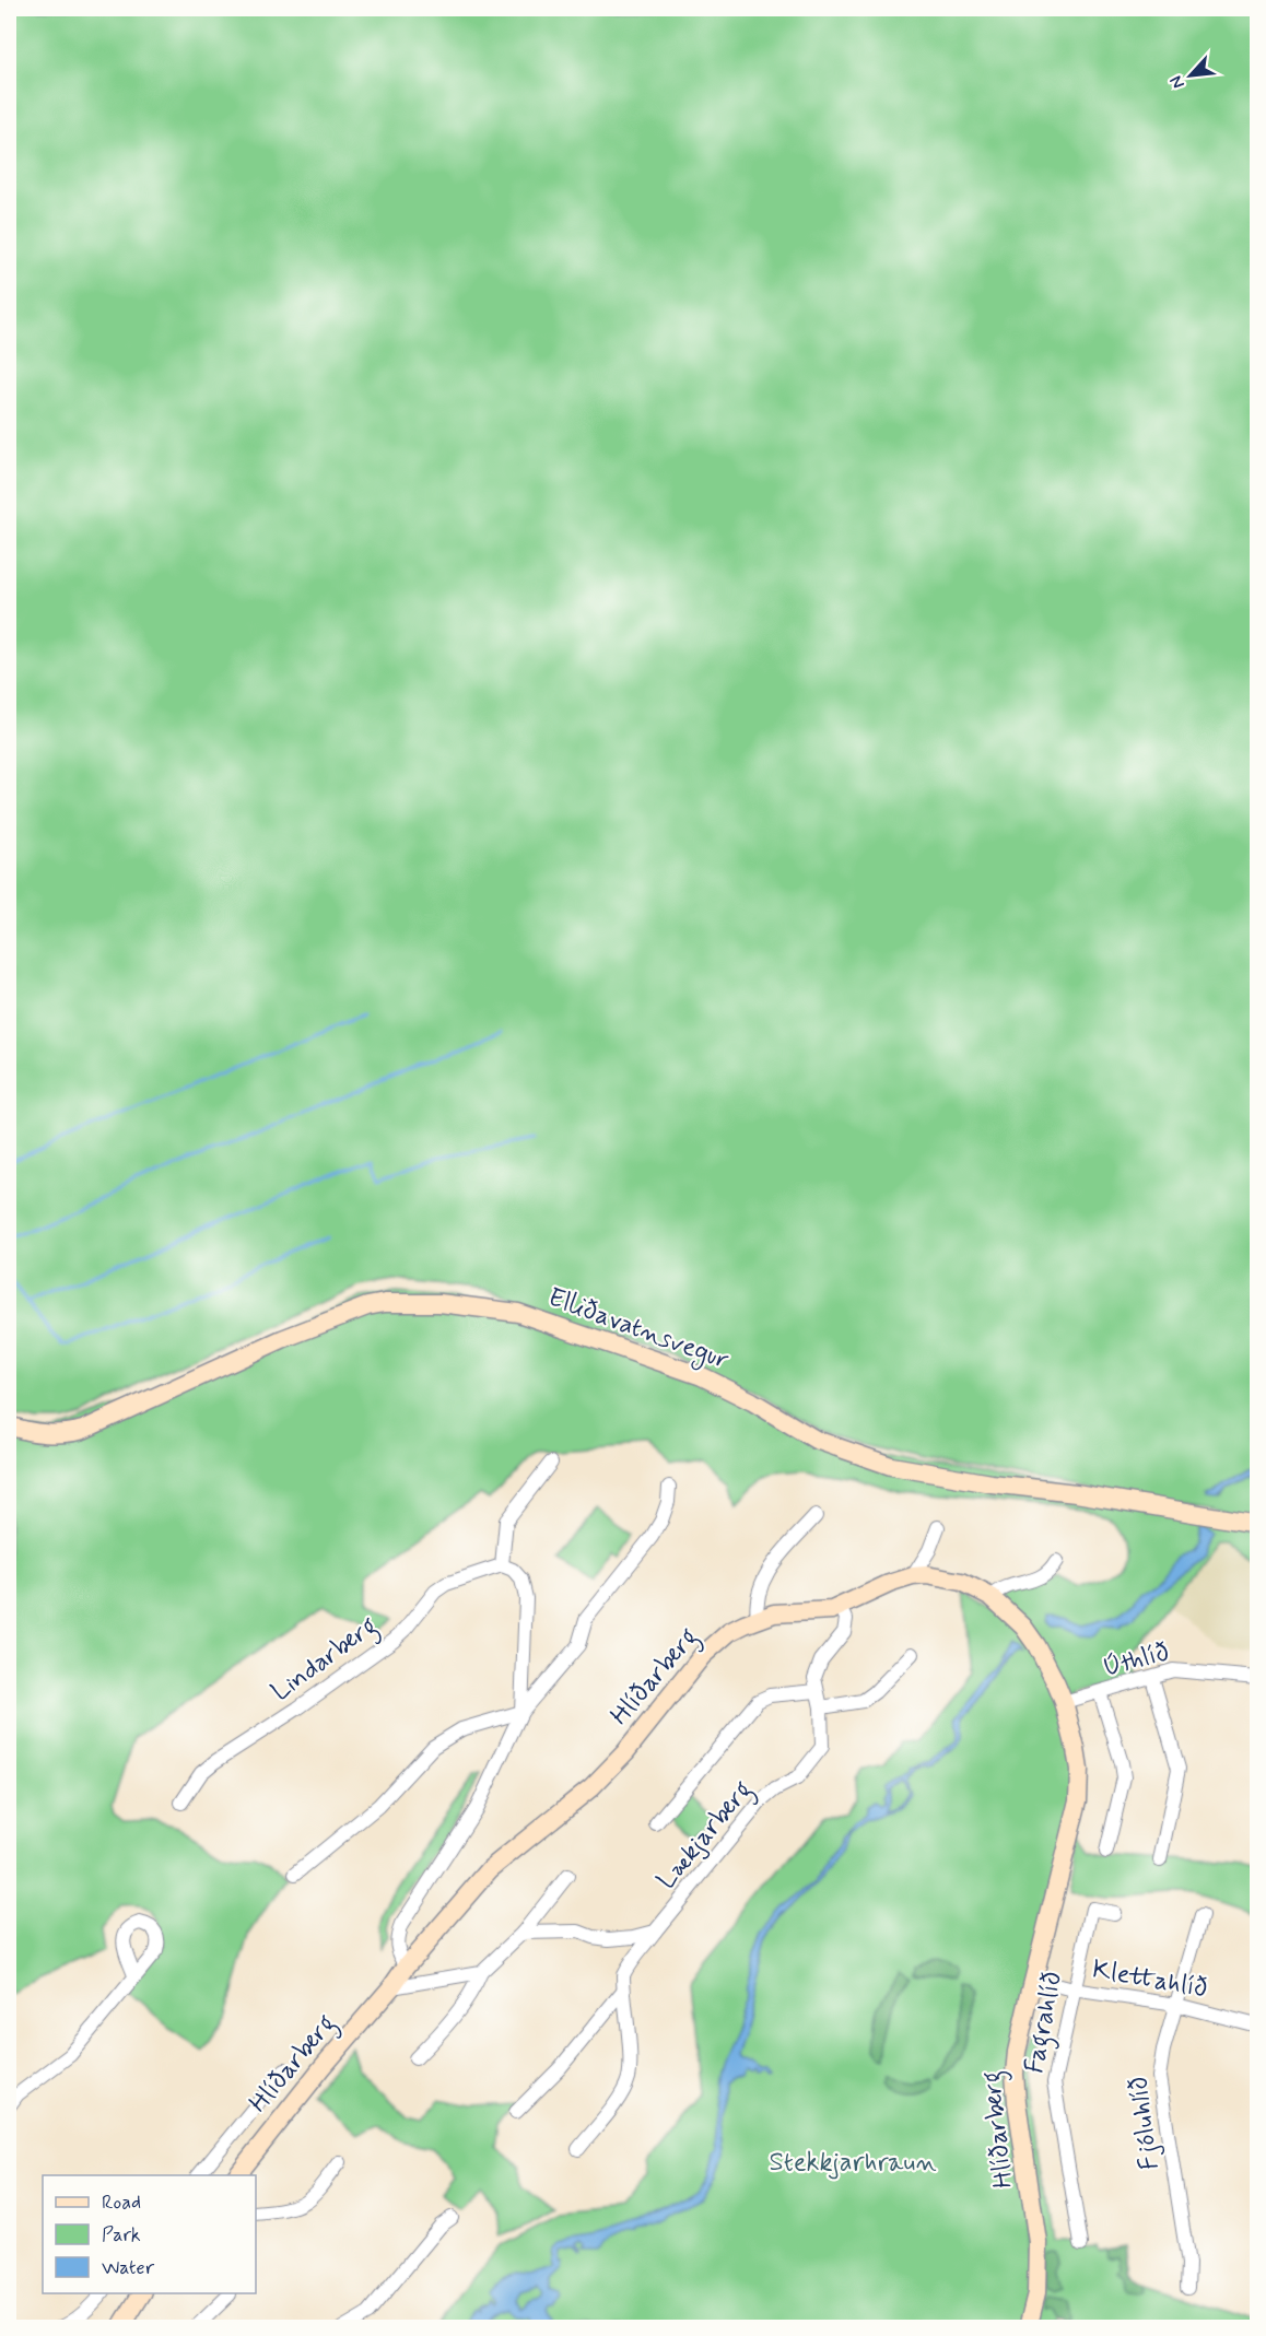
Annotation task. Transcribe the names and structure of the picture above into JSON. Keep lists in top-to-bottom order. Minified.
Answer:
{"streets":{"street":["Elliðavatnsvegur","Lindarberg","Úthlíð","Hlíðarberg","Lækjarberg","Klettahlíð","Fagrahlíð","Fjóluhlíð"]},"crossings":[["Úthlíð","Hlíðarberg"],["Hlíðarberg","Lækjarberg"],["Hlíðarberg","Klettahlíð"],["Klettahlíð","Fagrahlíð"],["Klettahlíð","Fjóluhlíð"]],"parks":["Stekkjarhraun"],"legend":["Road","Park","Water"],"north":"bottom left"}
